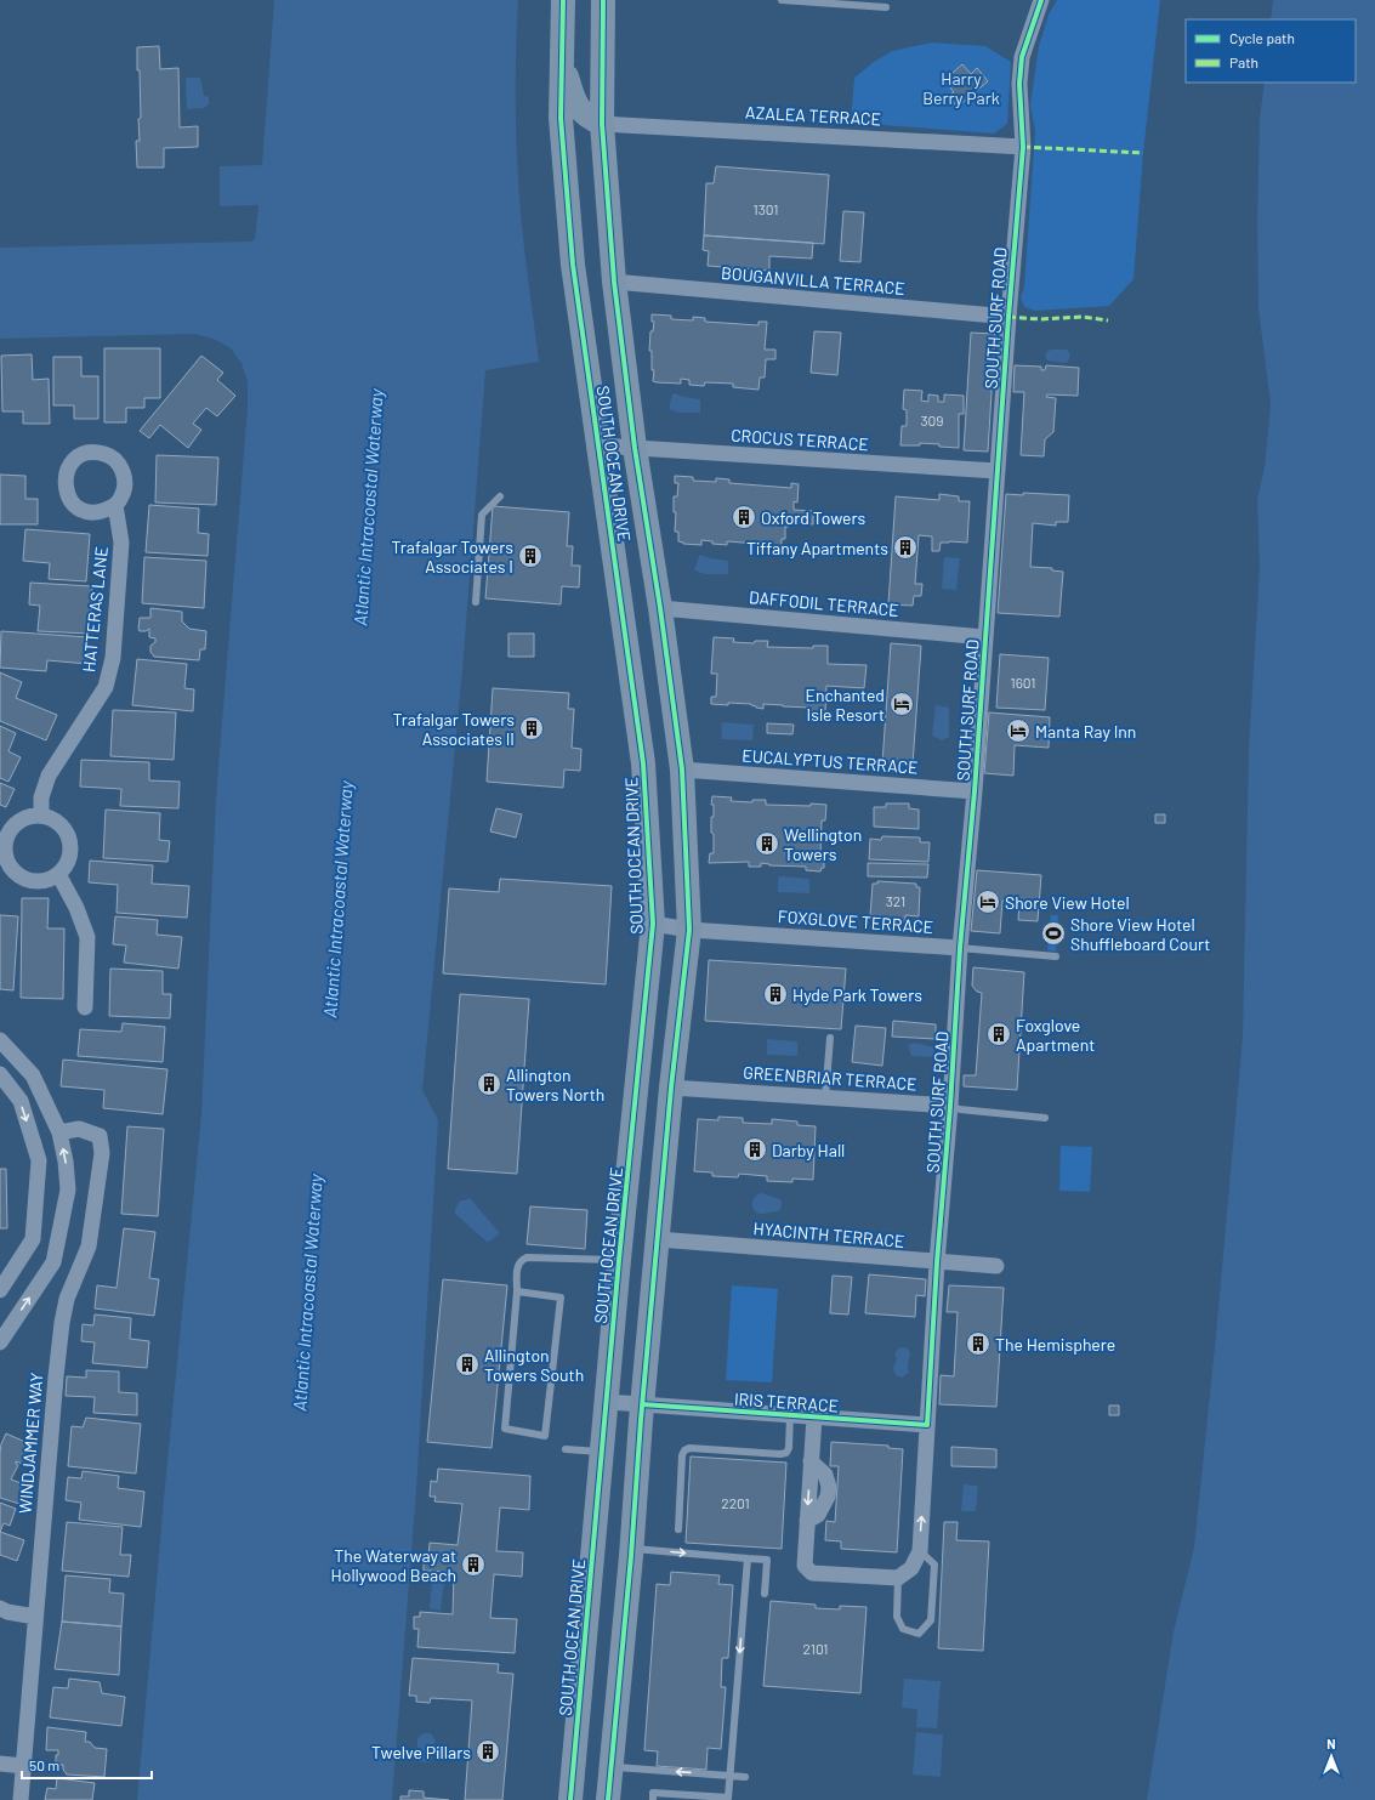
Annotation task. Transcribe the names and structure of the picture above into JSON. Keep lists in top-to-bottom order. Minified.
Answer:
{"streets":{"main road":["SOUTH OCEAN DRIVE"],"street":["AZALEA TERRACE","BOUGANVILLA TERRACE","SOUTH SURF ROAD","CROCUS TERRACE","DAFFODIL TERRACE","HATTERAS LANE","EUCALYPTUS TERRACE","FOXGLOVE TERRACE","GREENBRIAR TERRACE","HYACINTH TERRACE","IRIS TERRACE","WINDJAMMER WAY"]},"crossings":[["AZALEA TERRACE","SOUTH SURF ROAD"],["AZALEA TERRACE","SOUTH OCEAN DRIVE"],["BOUGANVILLA TERRACE","SOUTH SURF ROAD"],["BOUGANVILLA TERRACE","SOUTH OCEAN DRIVE"],["SOUTH SURF ROAD","CROCUS TERRACE"],["SOUTH SURF ROAD","DAFFODIL TERRACE"],["SOUTH SURF ROAD","EUCALYPTUS TERRACE"],["SOUTH SURF ROAD","FOXGLOVE TERRACE"],["SOUTH SURF ROAD","GREENBRIAR TERRACE"],["SOUTH SURF ROAD","HYACINTH TERRACE"],["SOUTH SURF ROAD","IRIS TERRACE"],["CROCUS TERRACE","SOUTH OCEAN DRIVE"],["SOUTH OCEAN DRIVE","DAFFODIL TERRACE"],["SOUTH OCEAN DRIVE","EUCALYPTUS TERRACE"],["SOUTH OCEAN DRIVE","FOXGLOVE TERRACE"],["SOUTH OCEAN DRIVE","GREENBRIAR TERRACE"],["SOUTH OCEAN DRIVE","HYACINTH TERRACE"],["SOUTH OCEAN DRIVE","IRIS TERRACE"]],"water":["Atlantic Intracoastal Waterway"],"parks":["Harry Berry Park"],"places":{"building":["Oxford Towers","Tiffany Apartments","Trafalgar Towers Associates I","Trafalgar Towers Associates II","Wellington Towers","Hyde Park Towers","Foxglove Apartment","Allington Towers North","Darby Hall","The Hemisphere","Allington Towers South","The Waterway at Hollywood Beach","Twelve Pillars"],"hotel":["Enchanted Isle Resort","Manta Ray Inn","Shore View Hotel"],"sports":["Shore View Hotel Shuffleboard Court"]},"house_numbers":["1301","309","1601","321","2201","2101"],"legend":["Cycle path","Path"],"scale_bar":"50 m","north":"top"}
